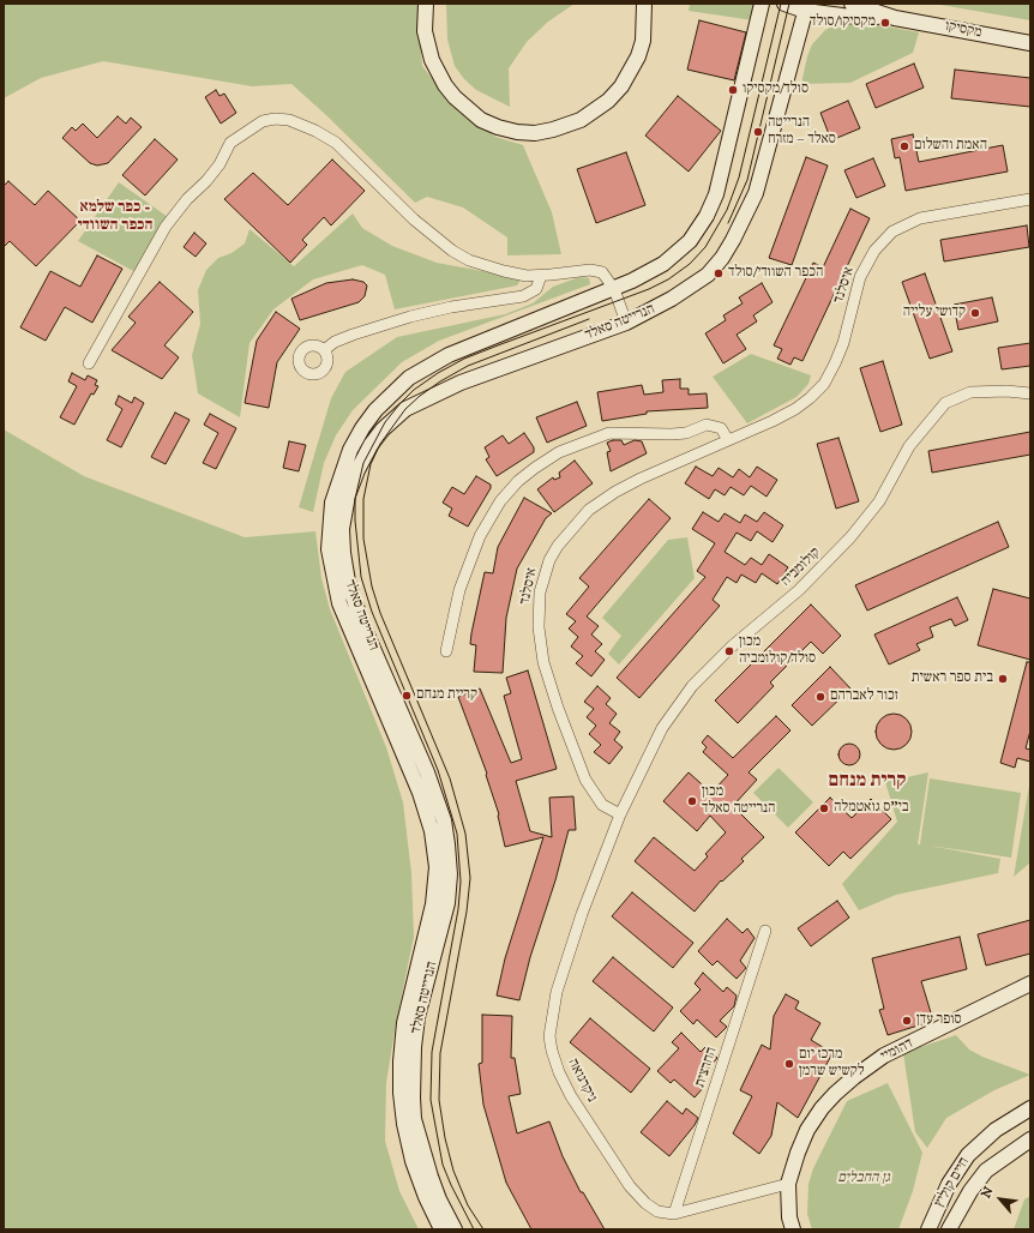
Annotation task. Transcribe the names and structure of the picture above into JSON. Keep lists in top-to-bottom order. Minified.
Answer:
{"streets":{"main road":["מקסיקו","הנרייטה סאלד","דהומיי","חיים קוליץ"],"street":["איסלנד","קולומביה","החרצית","ניקרגואה"]},"crossings":[["מקסיקו","הנרייטה סאלד"],["איסלנד","קולומביה"],["איסלנד","ניקרגואה"],["קולומביה","ניקרגואה"],["החרצית","ניקרגואה"]],"districts":["כפר שלמא - הכפר השוודי","קרית מנחם"],"parks":["גן החבלים"],"places":["מקסיקו/סולד","סולד/מקסיקו","הנרייטה סאלד – מזרח","האמת והשלום","הכפר השוודי/סולד","קדושי עלייה","מכון סולד/קולומביה","בית ספר ראשית","קריית מנחם","זכור לאברהם","מכון הנרייטה סאלד","בי\"ס גואטמלה","סופר עדן","מרכז יום לקשיש שרמן"],"north":"top left"}
